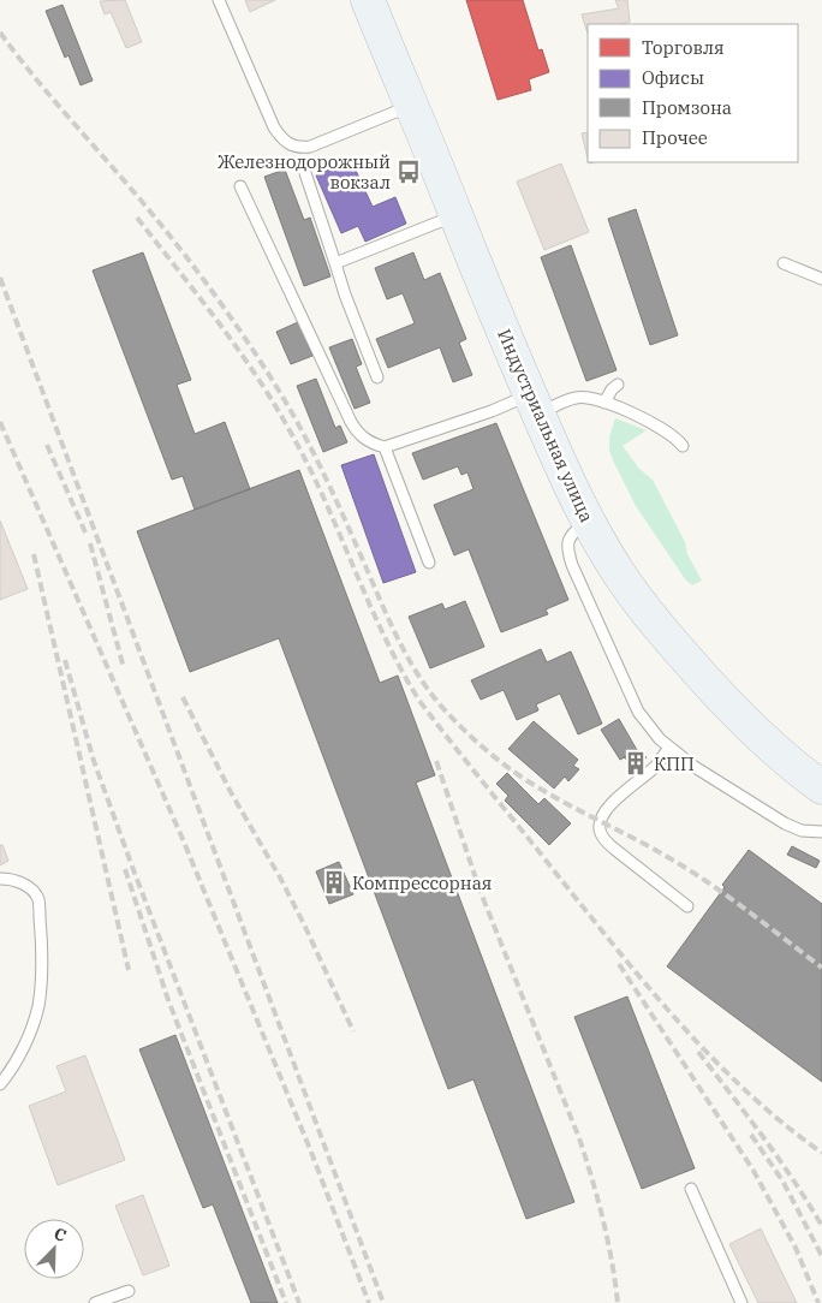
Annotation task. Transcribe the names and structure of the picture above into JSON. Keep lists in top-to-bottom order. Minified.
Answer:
{"streets":{"main road":["Индустриальная улица"]},"places":{"bus stop":["Железнодорожный вокзал"],"building":["КПП","Компрессорная"]},"legend":["Торговля","Офисы","Промзона","Прочее"],"north":"top right"}
